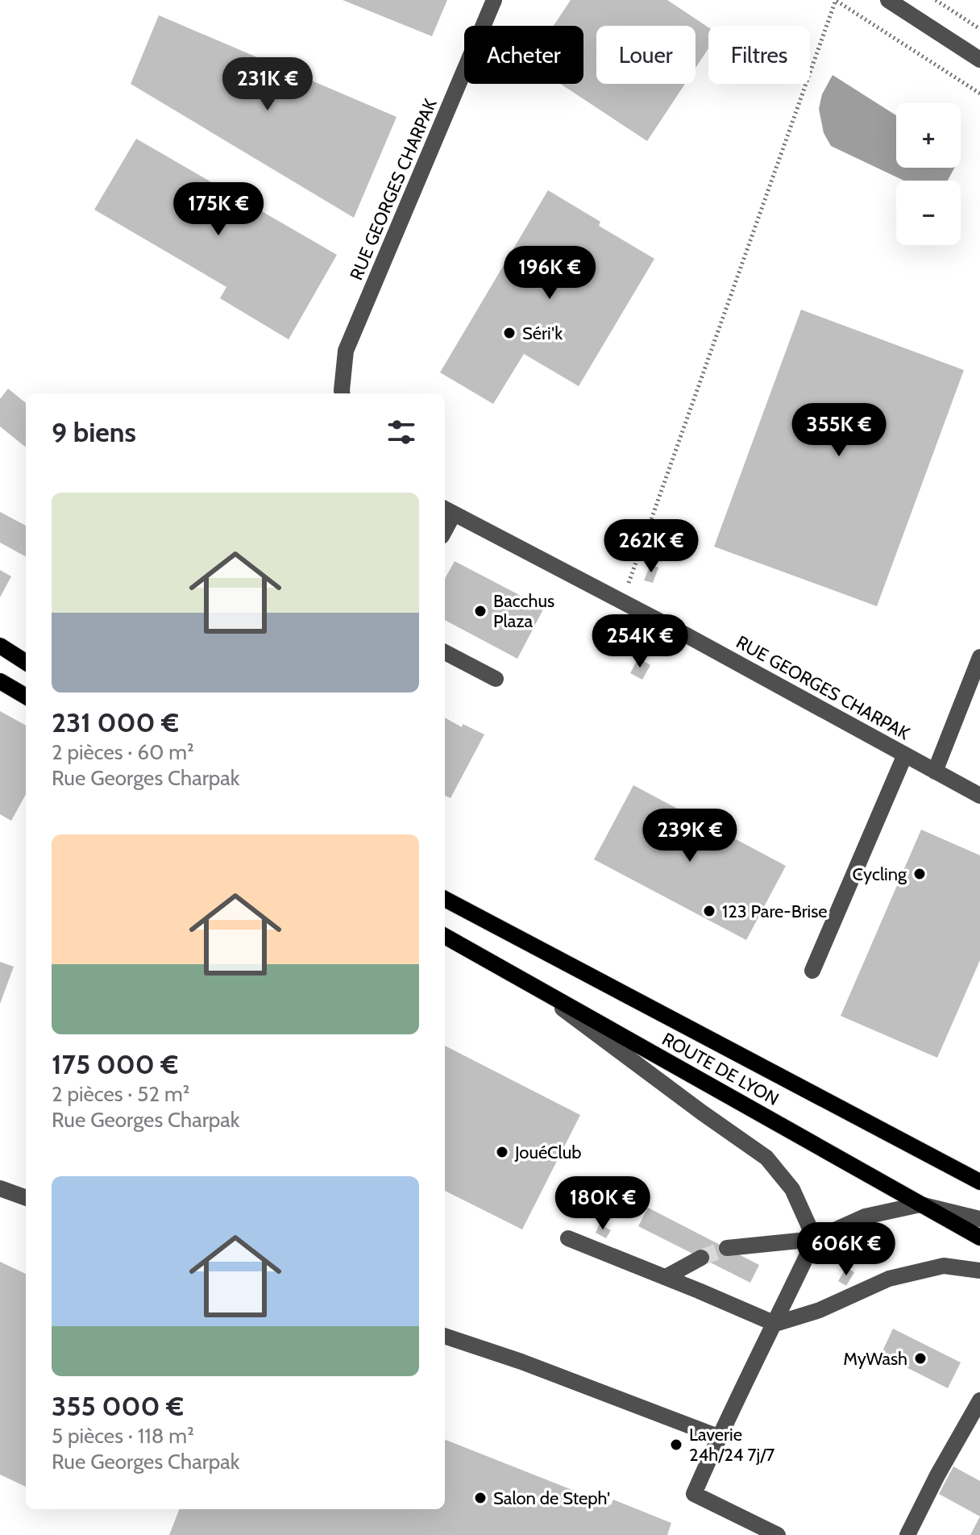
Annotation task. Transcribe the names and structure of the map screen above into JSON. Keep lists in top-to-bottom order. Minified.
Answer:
{"streets":{"main road":["ROUTE DE LYON"],"street":["RUE GEORGES CHARPAK"]},"places":["Séri'k","Bacchus Plaza","Cycling","123 Pare-Brise","JouéClub","MyWash","Laverie 24h/24 7j/7","Salon de Steph'"],"page":{"chip":["Acheter","Louer","Filtres"],"price":["231K €","175K €","196K €","355K €","262K €","254K €","239K €","180K €","606K €"],"map_buttons":["+","−"],"heading":"9 biens","list":[{"name":"231 000 €","note":"2 pièces · 60 m² · Rue Georges Charpak"},{"name":"175 000 €","note":"2 pièces · 52 m² · Rue Georges Charpak"},{"name":"355 000 €","note":"5 pièces · 118 m² · Rue Georges Charpak"}]}}
